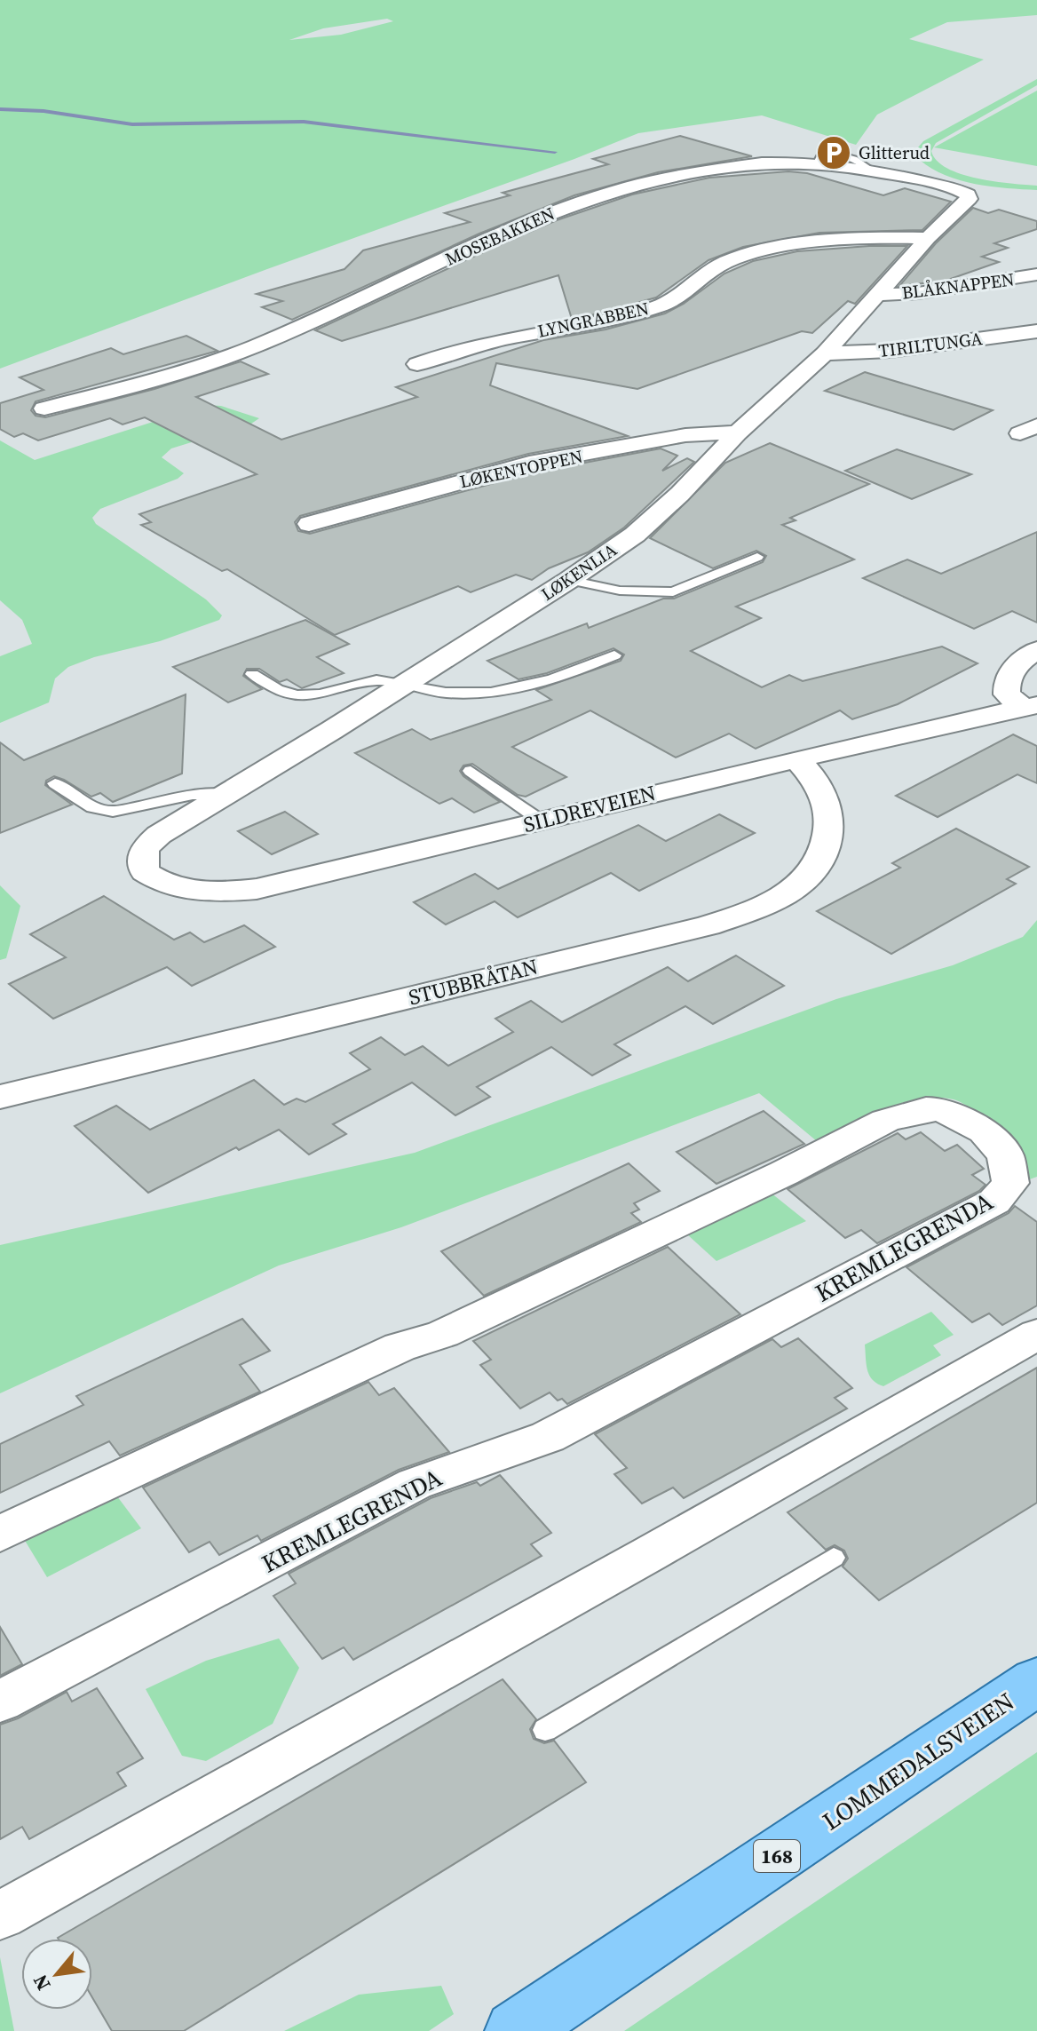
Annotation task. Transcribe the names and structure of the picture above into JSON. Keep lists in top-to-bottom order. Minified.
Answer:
{"streets":{"main road":["LOMMEDALSVEIEN","168"],"street":["MOSEBAKKEN","BLÅKNAPPEN","LYNGRABBEN","TIRILTUNGA","LØKENTOPPEN","LØKENLIA","SILDREVEIEN","STUBBRÅTAN","KREMLEGRENDA"]},"crossings":[["MOSEBAKKEN","LØKENLIA"],["BLÅKNAPPEN","LØKENLIA"],["LYNGRABBEN","LØKENLIA"],["TIRILTUNGA","LØKENLIA"],["LØKENTOPPEN","LØKENLIA"],["LØKENLIA","SILDREVEIEN"],["SILDREVEIEN","STUBBRÅTAN"]],"places":{"parking":["Glitterud"]},"north":"bottom left"}
